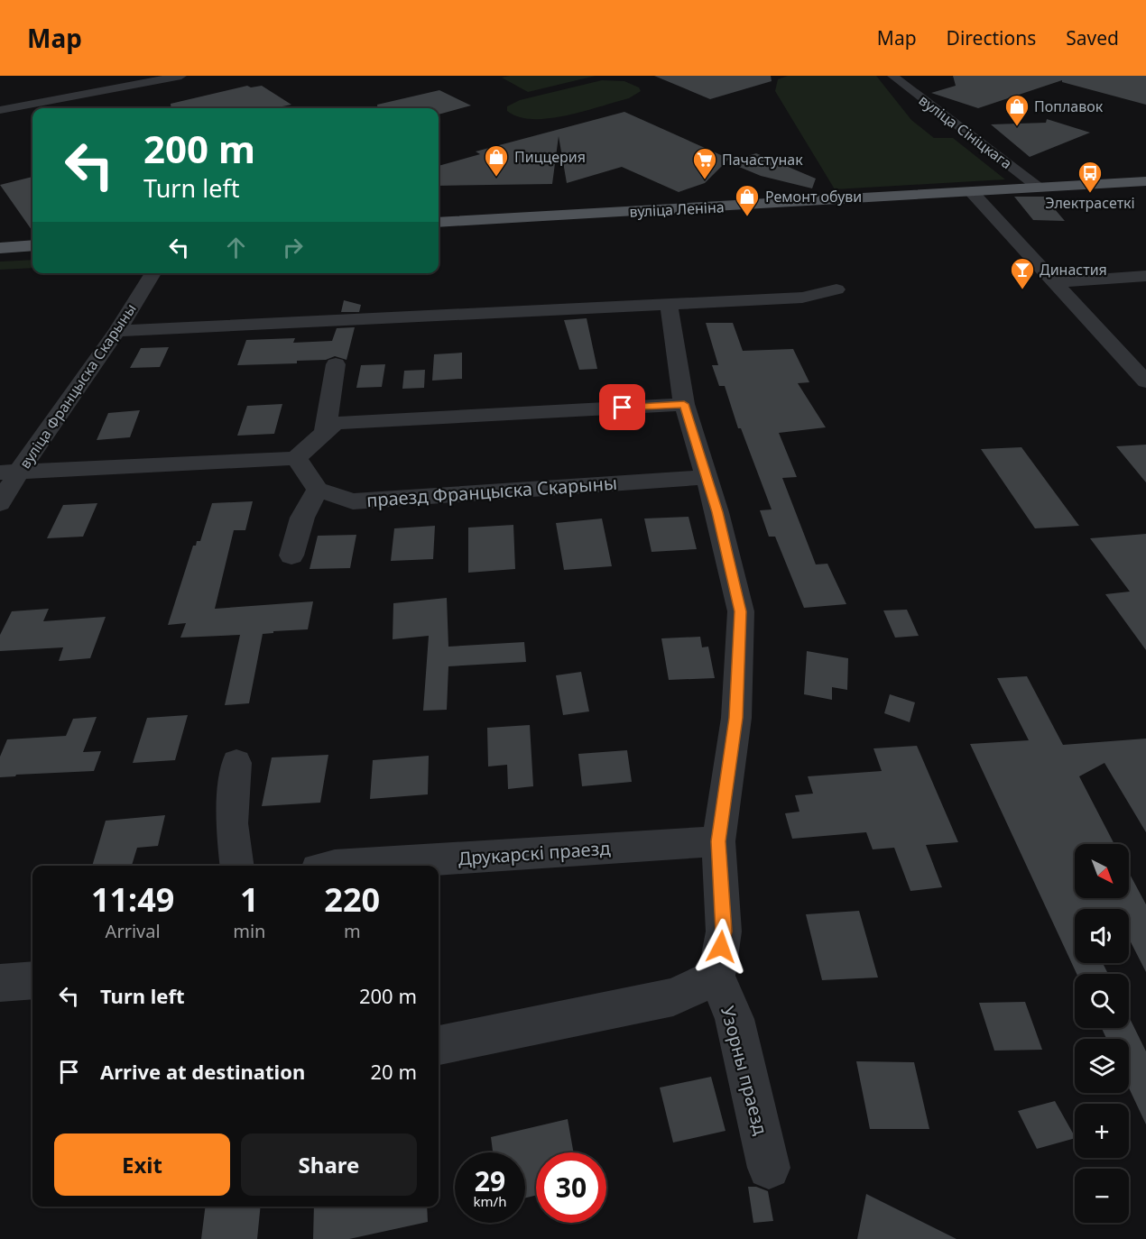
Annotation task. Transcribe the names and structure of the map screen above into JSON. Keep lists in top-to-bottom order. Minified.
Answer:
{"streets":{"main road":["вуліца Леніна"],"street":["вуліца Сініцкага","вуліца Францыска Скарыны","праезд Францыска Скарыны","Друкарскі праезд","Узорны праезд"]},"crossings":[["вуліца Сініцкага","вуліца Леніна"]],"places":{"shop":["Поплавок","Пиццерия","Ремонт обуви"],"supermarket":["Пачастунак"],"bus stop":["Электрасеткі"],"bar":["Династия"]},"north":"bottom right","page":{"header":"Map","nav":["Map","Directions","Saved"],"turn":["200 m","Turn left"],"map_buttons":["+","−"],"eta":["11:49","Arrival","1","min","220","m"],"list":[{"name":"Turn left","value":"200 m"},{"name":"Arrive at destination","value":"20 m"}],"buttons":["Exit","Share"],"speed":"29 km/h","limit":"30"}}
